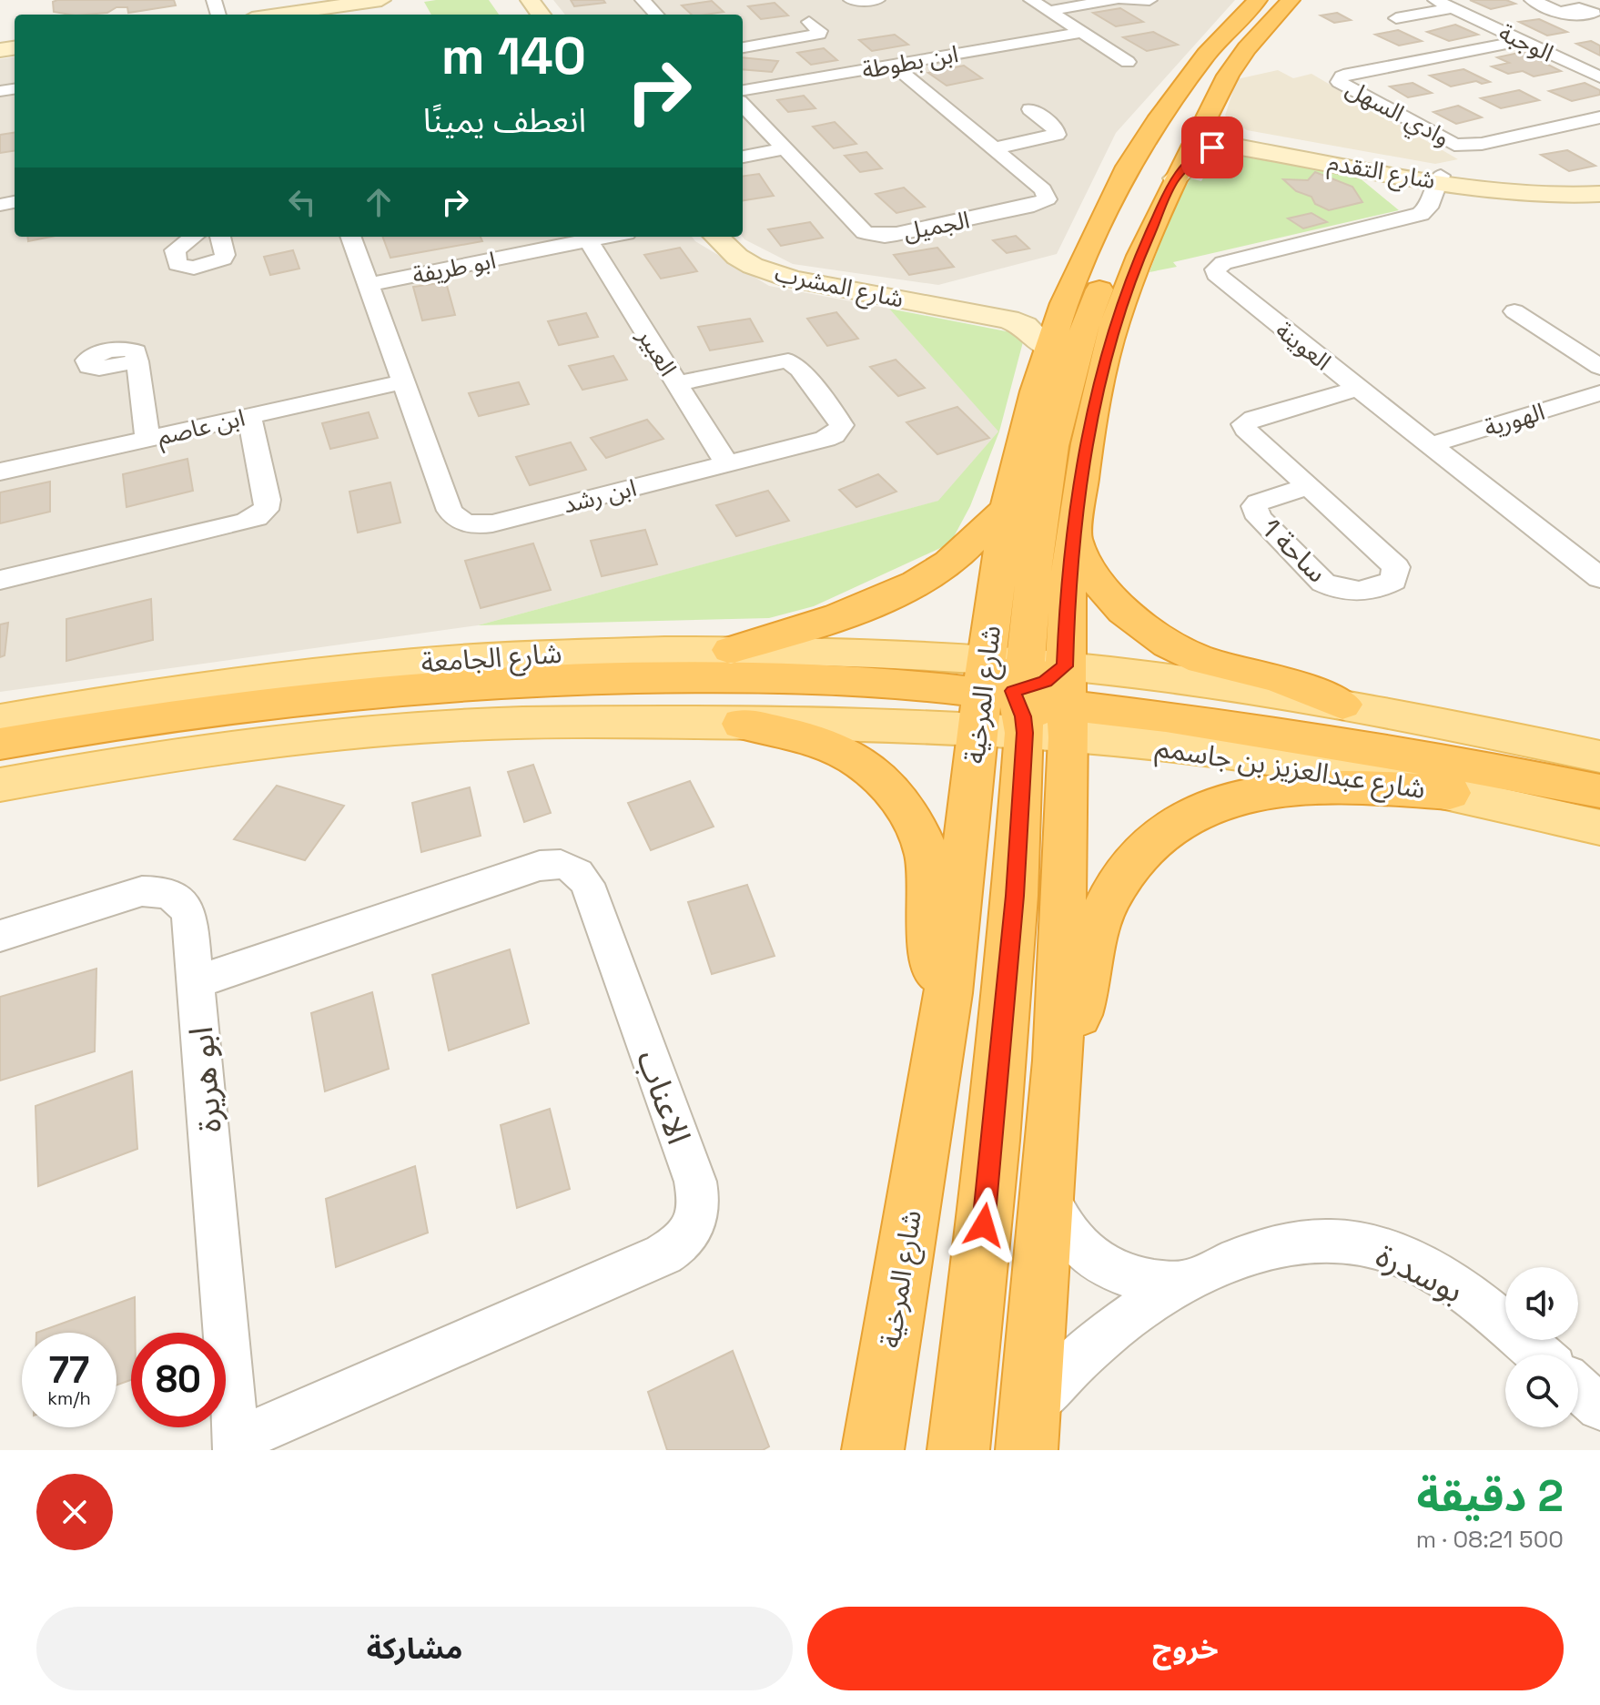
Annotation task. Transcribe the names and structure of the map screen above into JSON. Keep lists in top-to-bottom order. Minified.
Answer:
{"streets":{"highway":["شارع المرخية"],"main road":["شارع الجامعة","شارع عبدالعزيز بن جاسمم"],"street":["الوجبة","ابن بطوطة","وادي السهل","شارع التقدم","الجميل","ابو طريفة","شارع المشرب","العوينة","العبير","الهورية","ابن عاصم","ابن رشد","ساحة 1","ابو هريرة","الاعناب","بوسدرة"]},"crossings":[["الوجبة","وادي السهل"],["ابن بطوطة","الجميل"],["شارع التقدم","العوينة"],["شارع التقدم","شارع المرخية"],["ابو طريفة","العبير"],["ابو طريفة","ابن رشد"],["شارع المشرب","شارع المرخية"],["العوينة","الهورية"],["العوينة","ساحة 1"],["العبير","ابن رشد"],["ابن عاصم","ابن رشد"],["شارع الجامعة","شارع المرخية"],["شارع الجامعة","شارع عبدالعزيز بن جاسمم"],["شارع المرخية","شارع عبدالعزيز بن جاسمم"],["شارع المرخية","بوسدرة"],["ابو هريرة","الاعناب"]],"page":{"turn":["140 m","انعطف يمينًا"],"speed":"77 km/h","limit":"80","heading":["2 دقيقة","500 m · 08:21"],"buttons":["خروج","مشاركة"]}}
